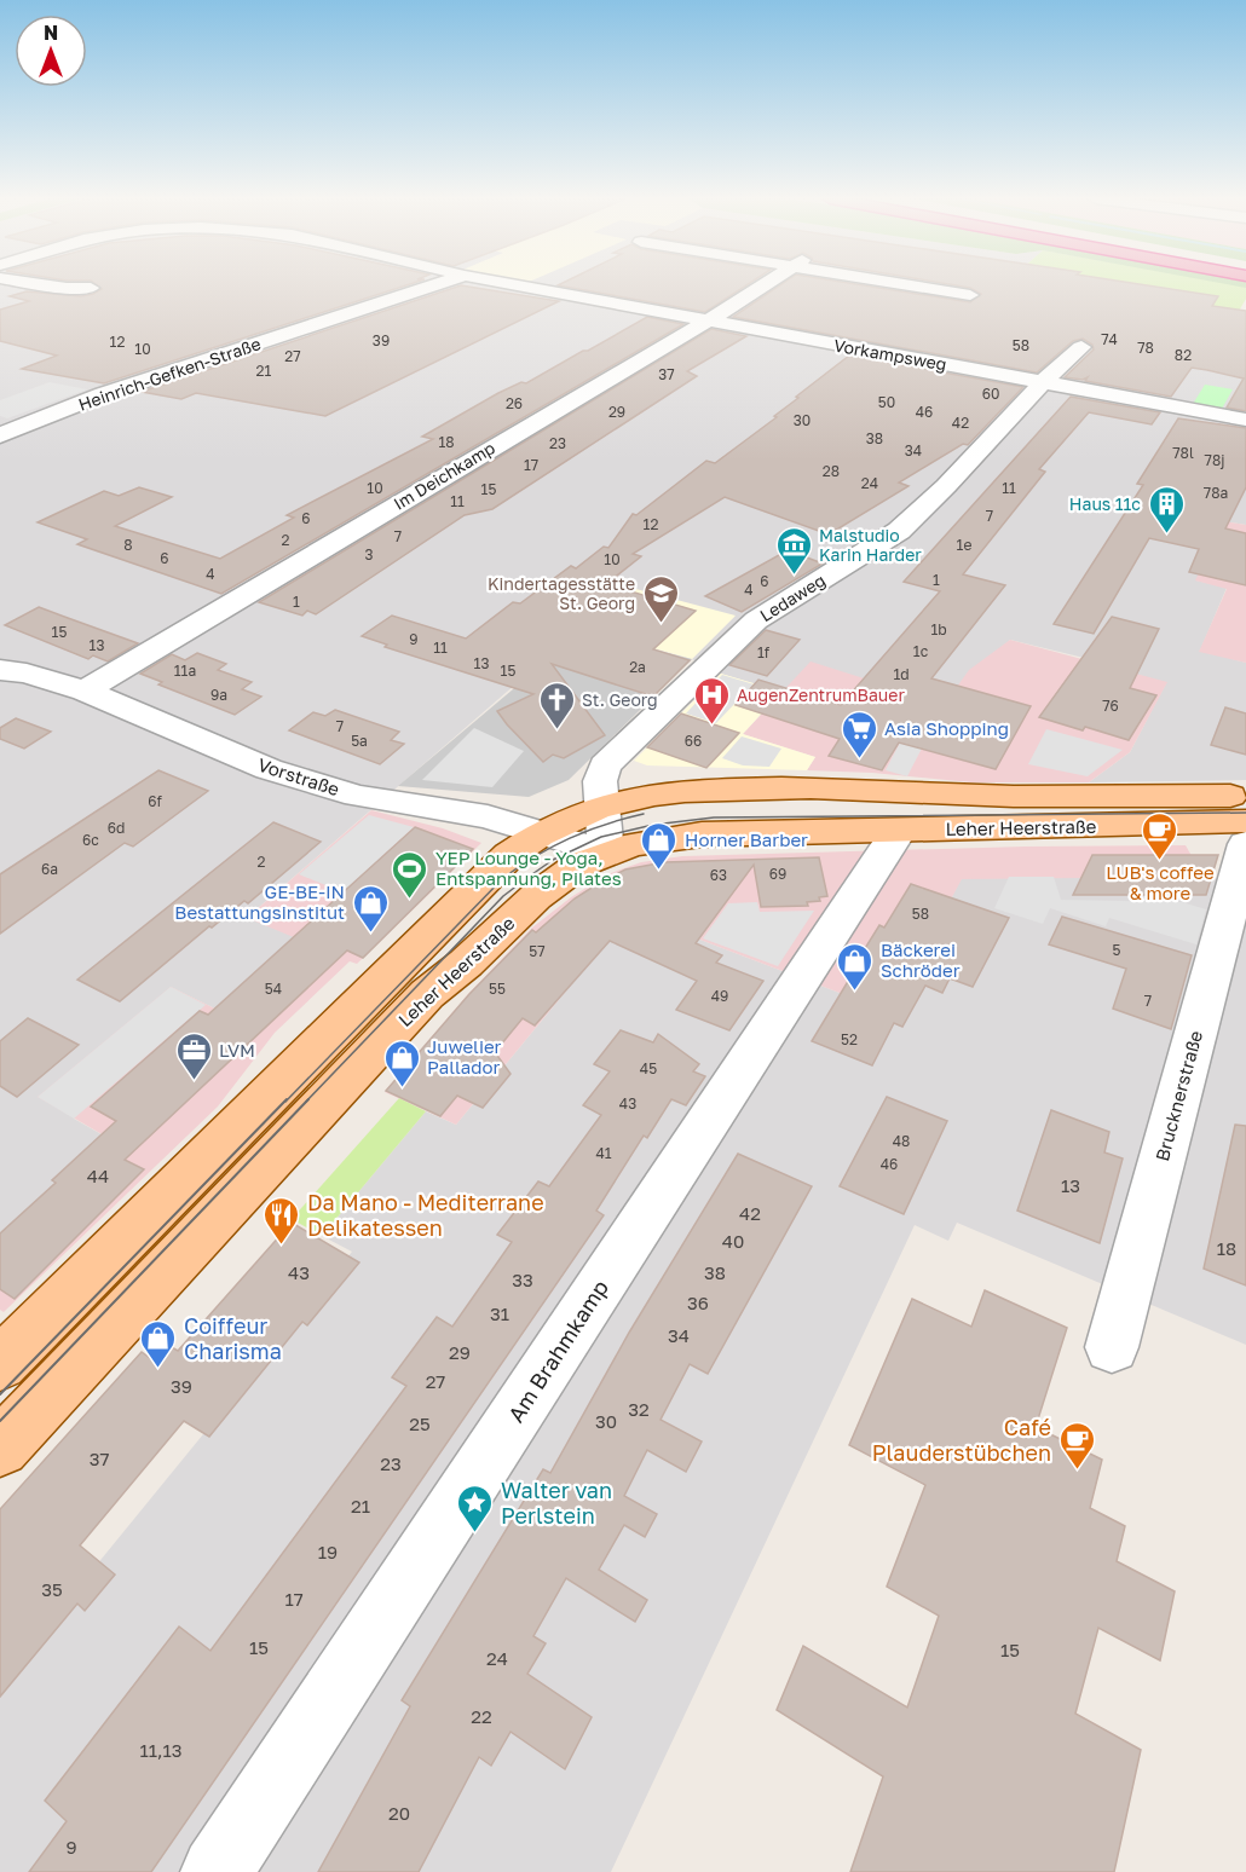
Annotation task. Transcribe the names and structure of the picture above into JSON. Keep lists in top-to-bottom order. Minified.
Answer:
{"streets":{"main road":["Leher Heerstraße"],"street":["Vorkampsweg","Heinrich-Gefken-Straße","Im Deichkamp","Ledaweg","Vorstraße","Brucknerstraße","Am Brahmkamp"]},"crossings":[["Vorkampsweg","Im Deichkamp"],["Vorkampsweg","Ledaweg"],["Im Deichkamp","Vorstraße"],["Ledaweg","Vorstraße"],["Ledaweg","Leher Heerstraße"],["Vorstraße","Leher Heerstraße"],["Leher Heerstraße","Am Brahmkamp"]],"places":{"building":["Haus 11c"],"museum":["Malstudio Karin Harder"],"school or university":["Kindertagesstätte St. Georg"],"hospital":["AugenZentrumBauer"],"church":["St. Georg"],"supermarket":["Asia Shopping"],"cafe":["LUB's coffee & more","Café Plauderstübchen"],"shop":["Horner Barber","GE-BE-IN Bestattungsinstitut","Bäckerei Schröder","Juwelier Pallador","Coiffeur Charisma"],"sports":["YEP Lounge - Yoga, Entspannung, Pilates"],"office":["LVM"],"restaurant":["Da Mano - Mediterrane Delikatessen"],"place":["Walter van Perlstein"]},"house_numbers":["74","39","12","58","78","10","82","27","21","37","60","50","26","29","46","30","42","38","18","23","34","78l","78j","17","28","24","10","11","15","78a","11","7","6","12","7","2","8","1e","3","6","10","4","1","6","4","1","1b","15","9","13","11","1c","1f","13","2a","11a","15","1d","9a","76","7","5a","66","6f","6d","6c","2","6a","69","63","58","5","57","54","55","49","7","52","45","43","48","41","46","44","13","42","40","18","43","38","33","36","31","34","29","27","39","32","30","25","37","23","21","19","35","17","15","15","24","22","11,13","20","9"],"north":"top"}
